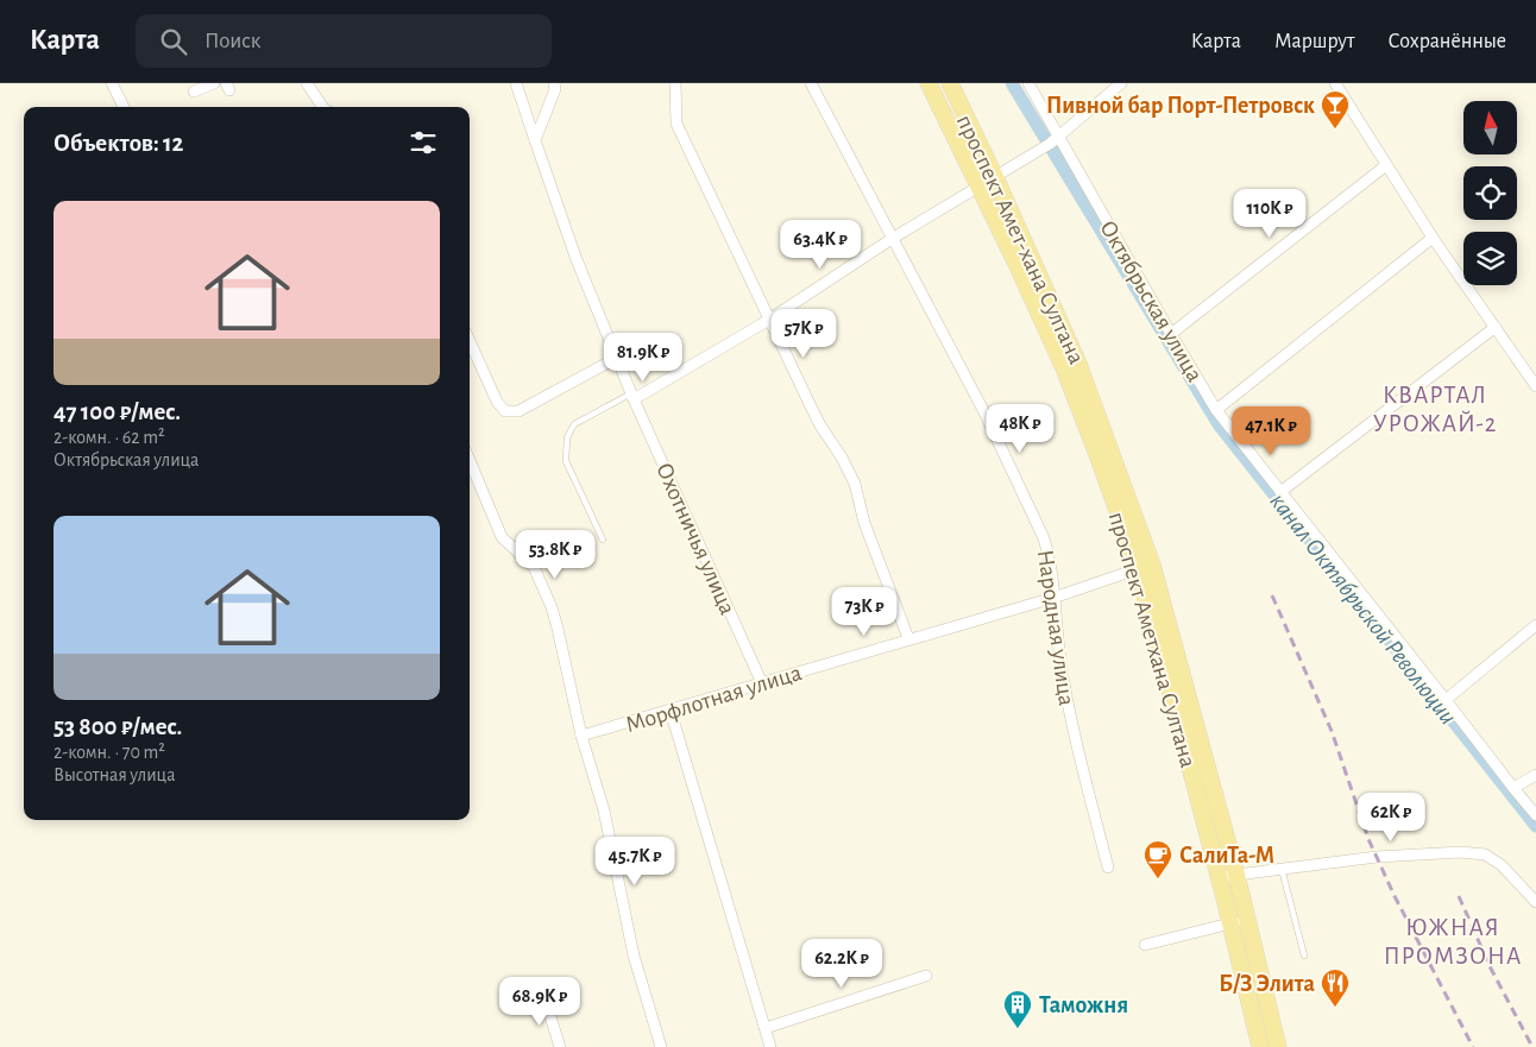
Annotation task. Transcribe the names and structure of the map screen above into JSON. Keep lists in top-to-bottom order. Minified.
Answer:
{"streets":{"main road":["проспект Амет-хана Султана","проспект Аметхана Султана"],"street":["Октябрьская улица","Охотничья улица","Народная улица","Морфлотная улица"]},"crossings":[["проспект Амет-хана Султана","проспект Аметхана Султана"],["проспект Амет-хана Султана","Морфлотная улица"],["Охотничья улица","Морфлотная улица"],["Народная улица","Морфлотная улица"],["проспект Аметхана Султана","Морфлотная улица"]],"districts":["КВАРТАЛ УРОЖАЙ-2","ЮЖНАЯ ПРОМЗОНА"],"water":["канал Октябрьской Революции"],"places":{"bar":["Пивной бар Порт-Петровск"],"cafe":["СалиТа-М"],"restaurant":["Б/З Элита"],"building":["Таможня"]},"north":"top","page":{"header":"Карта","search":"Поиск","nav":["Карта","Маршрут","Сохранённые"],"heading":"Объектов: 12","list":[{"name":"47 100 ₽/мес.","note":"2-комн. · 62 m² · Октябрьская улица"},{"name":"53 800 ₽/мес.","note":"2-комн. · 70 m² · Высотная улица"}],"price":["110K ₽","63.4K ₽","57K ₽","81.9K ₽","48K ₽","47.1K ₽","53.8K ₽","73K ₽","62K ₽","45.7K ₽","62.2K ₽","68.9K ₽"]}}
